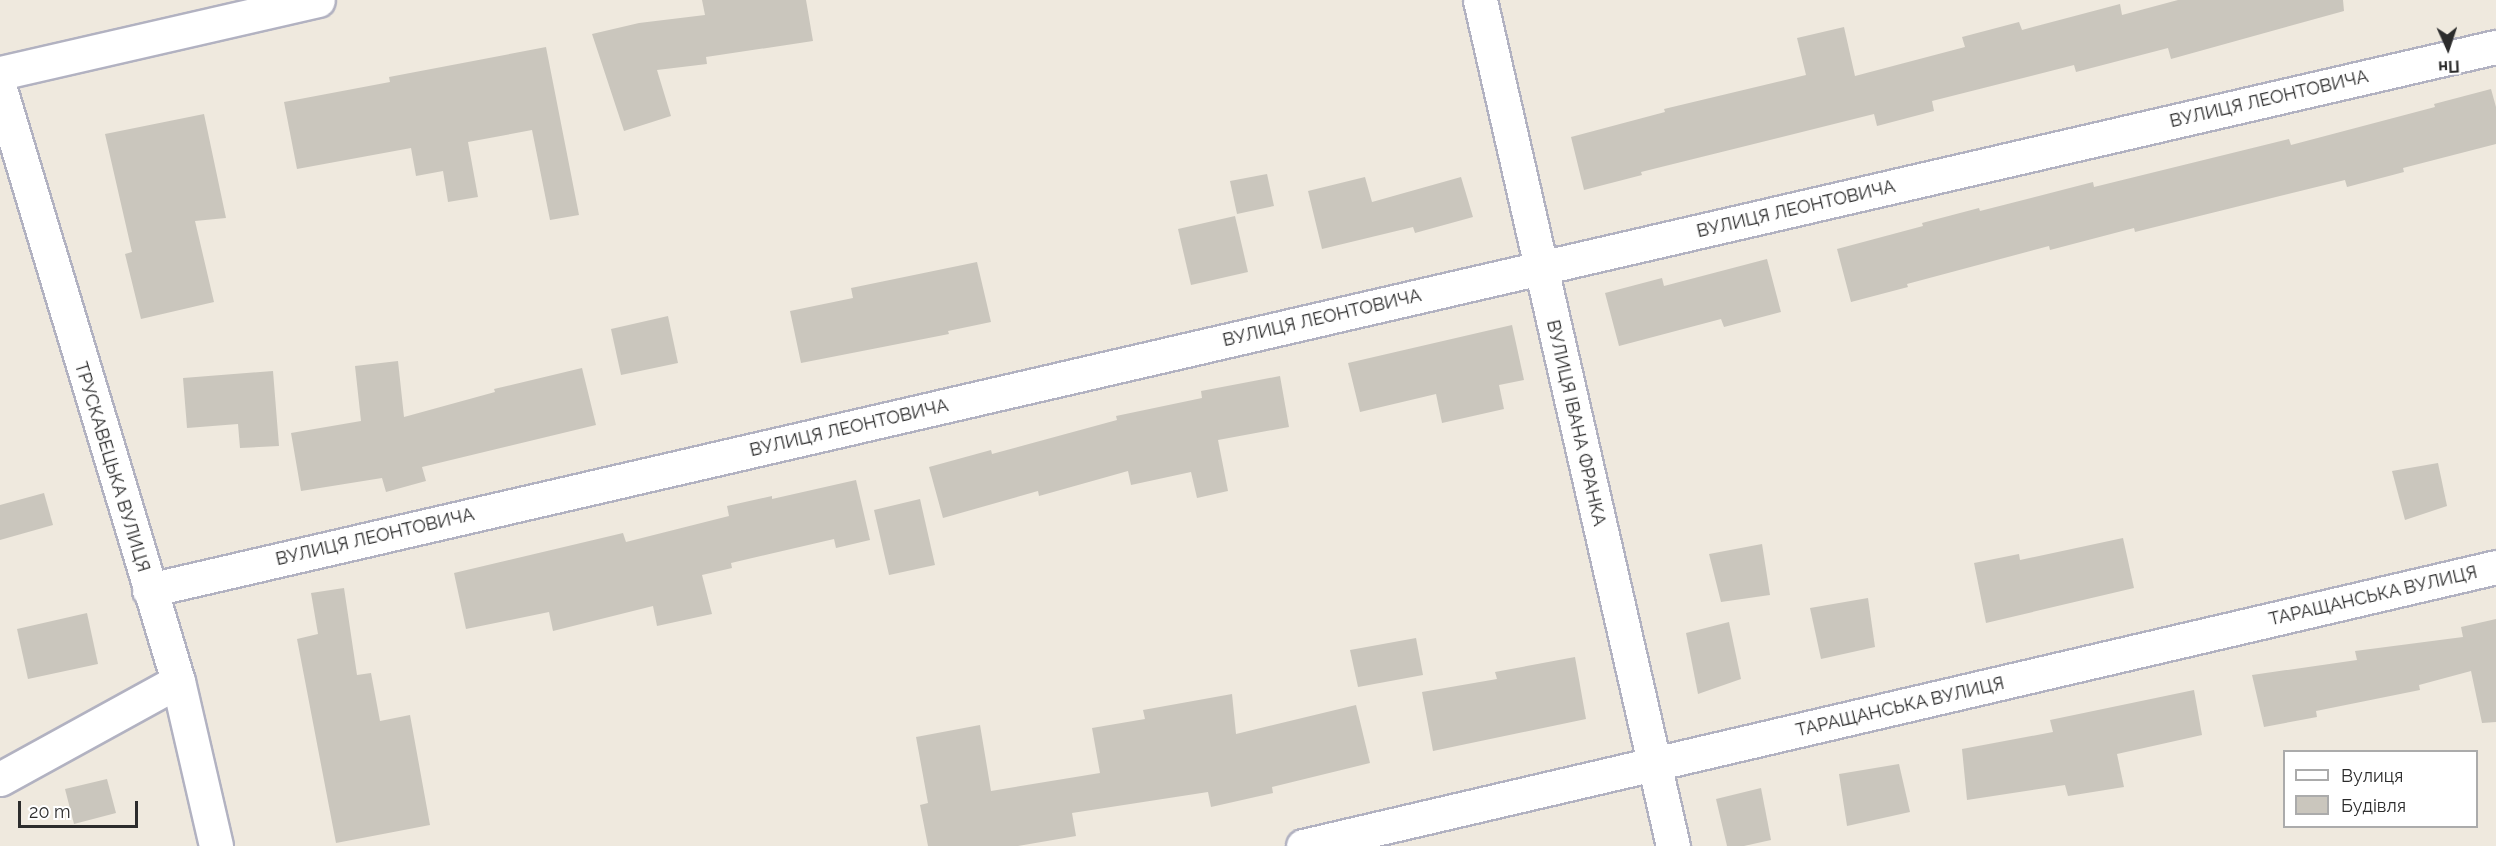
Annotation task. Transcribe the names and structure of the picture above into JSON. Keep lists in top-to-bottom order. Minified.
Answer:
{"streets":{"street":["ВУЛИЦЯ ЛЕОНТОВИЧА","ВУЛИЦЯ ІВАНА ФРАНКА","ТРУСКАВЕЦЬКА ВУЛИЦЯ","ТАРАЩАНСЬКА ВУЛИЦЯ"]},"crossings":[["ВУЛИЦЯ ЛЕОНТОВИЧА","ВУЛИЦЯ ІВАНА ФРАНКА"],["ВУЛИЦЯ ЛЕОНТОВИЧА","ТРУСКАВЕЦЬКА ВУЛИЦЯ"],["ВУЛИЦЯ ІВАНА ФРАНКА","ТАРАЩАНСЬКА ВУЛИЦЯ"]],"legend":["Вулиця","Будівля"],"scale_bar":"20 m","north":"bottom"}
